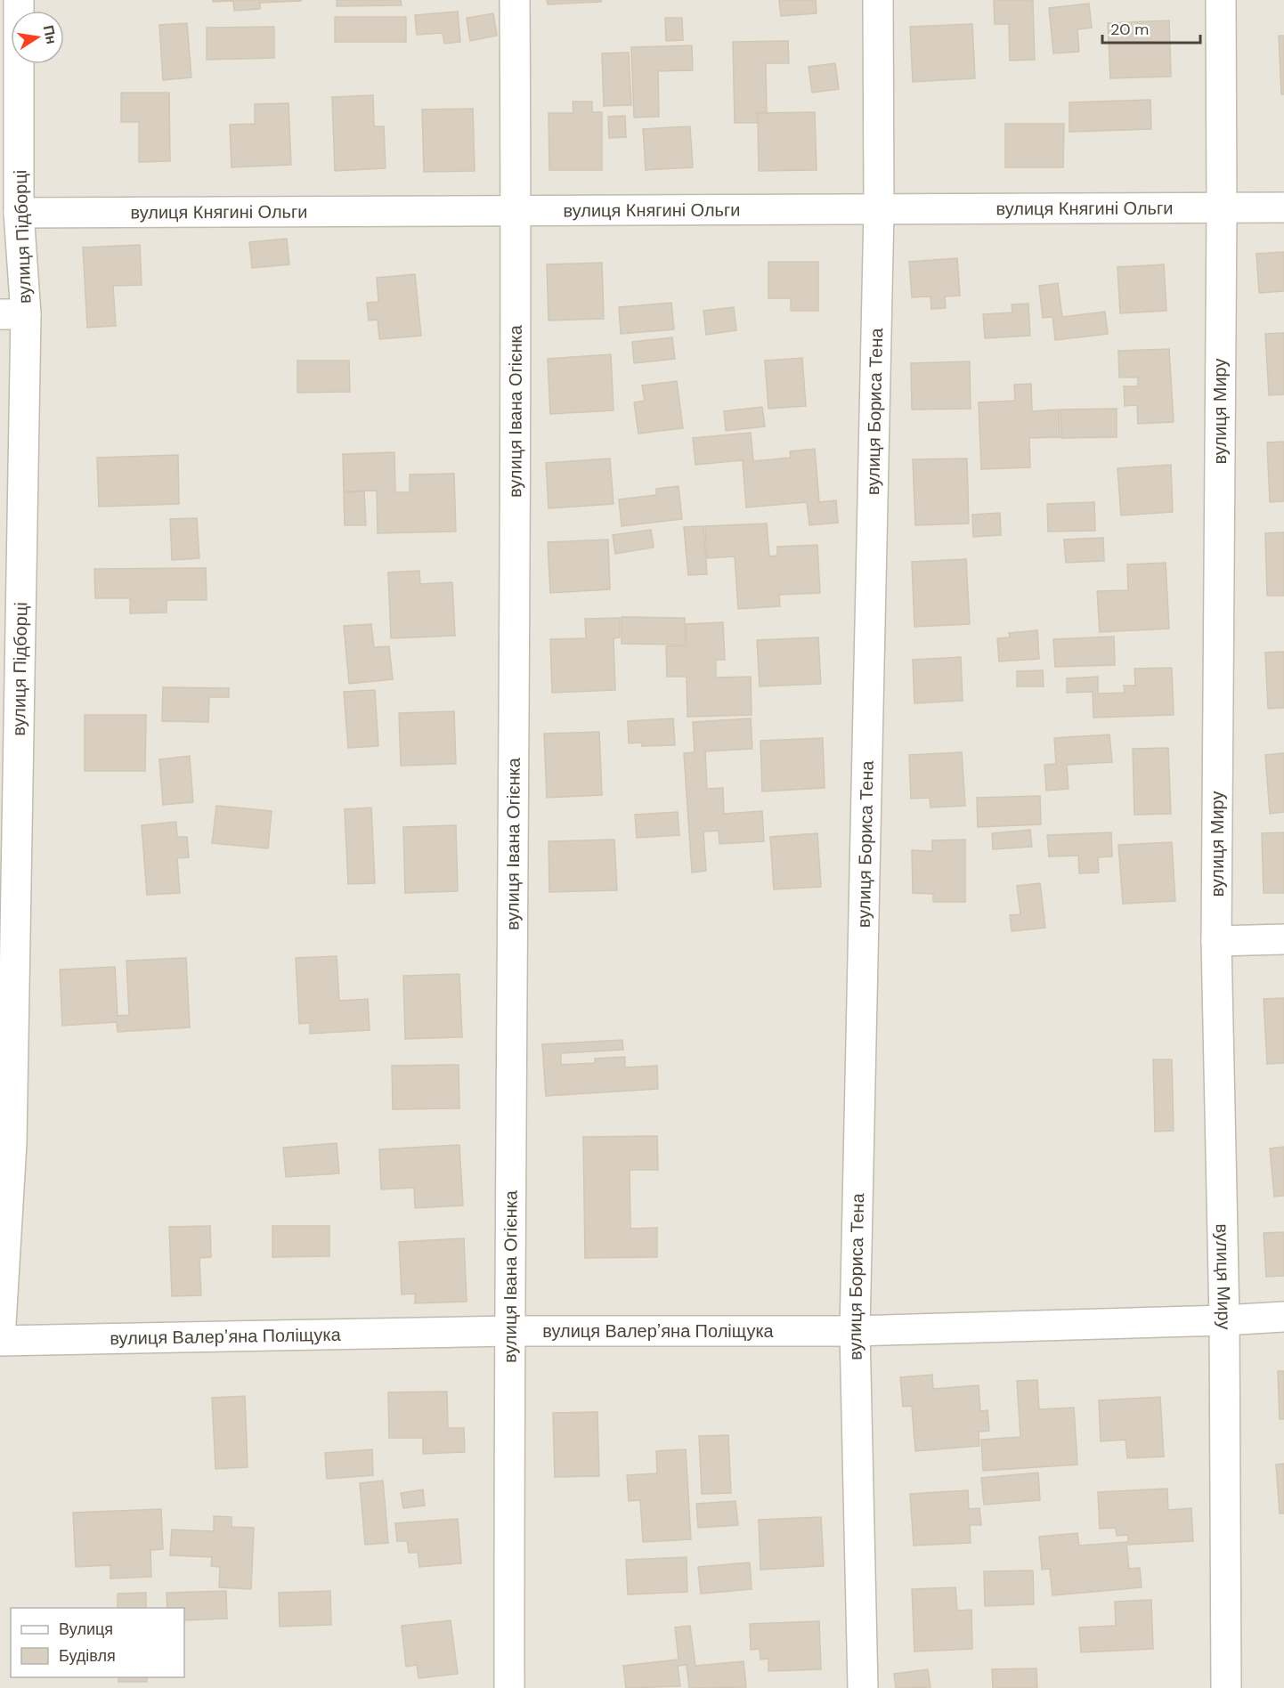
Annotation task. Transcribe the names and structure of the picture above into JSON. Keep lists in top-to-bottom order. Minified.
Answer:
{"streets":{"street":["вулиця Княгині Ольги","вулиця Підборці","вулиця Івана Огієнка","вулиця Бориса Тена","вулиця Миру","вулиця Валерʼяна Поліщука"]},"crossings":[["вулиця Княгині Ольги","вулиця Підборці"],["вулиця Княгині Ольги","вулиця Івана Огієнка"],["вулиця Княгині Ольги","вулиця Бориса Тена"],["вулиця Княгині Ольги","вулиця Миру"],["вулиця Підборці","вулиця Валерʼяна Поліщука"],["вулиця Івана Огієнка","вулиця Валерʼяна Поліщука"],["вулиця Бориса Тена","вулиця Валерʼяна Поліщука"],["вулиця Миру","вулиця Валерʼяна Поліщука"]],"legend":["Вулиця","Будівля"],"scale_bar":"20 m","north":"right"}
